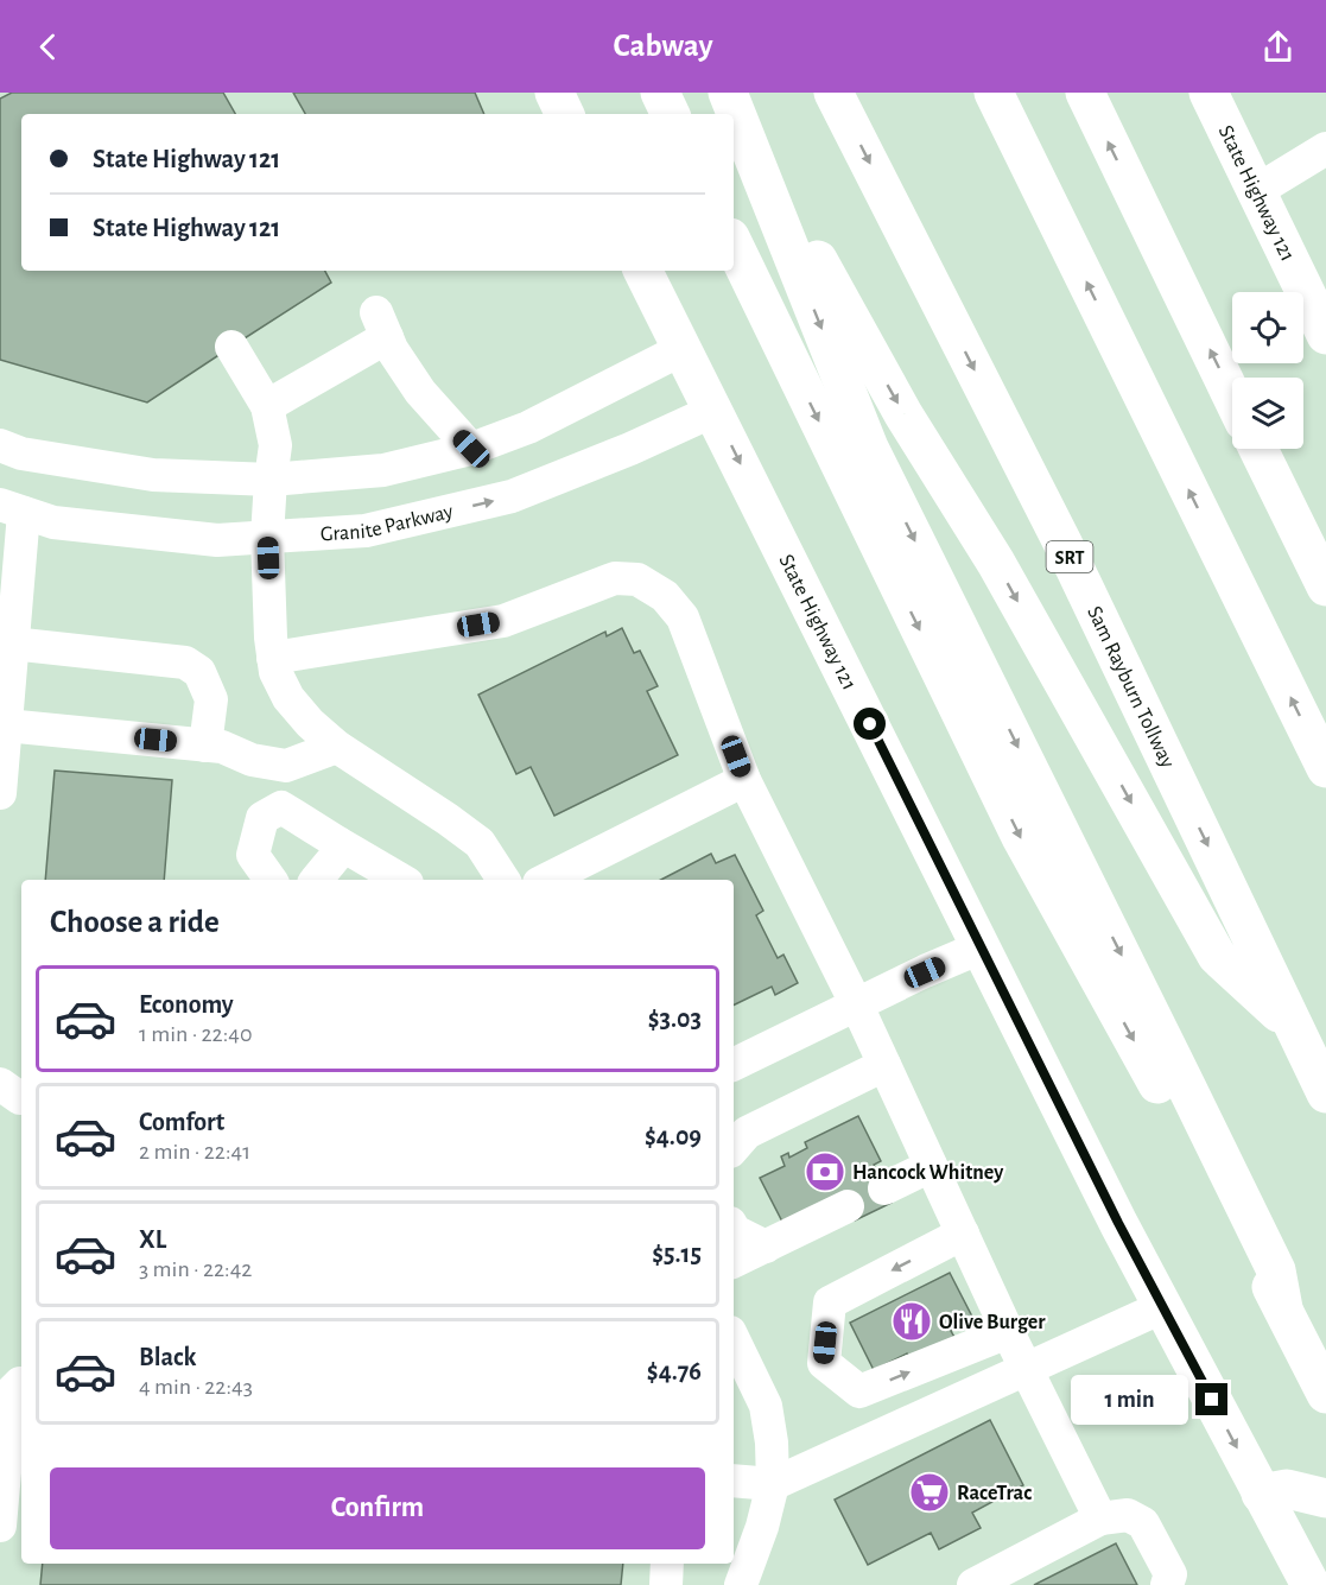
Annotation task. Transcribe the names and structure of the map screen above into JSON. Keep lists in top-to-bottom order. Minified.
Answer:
{"streets":{"main road":["State Highway 121","SRT","Sam Rayburn Tollway"],"street":["Granite Parkway"]},"crossings":[["State Highway 121","Granite Parkway"]],"places":{"bank":["Hancock Whitney"],"restaurant":["Olive Burger"],"supermarket":["RaceTrac"]},"page":{"header":"Cabway","banner":["State Highway 121","State Highway 121"],"heading":"Choose a ride","list":[{"name":"Economy","note":"1 min · 22:40","value":"$3.03"},{"name":"Comfort","note":"2 min · 22:41","value":"$4.09"},{"name":"XL","note":"3 min · 22:42","value":"$5.15"},{"name":"Black","note":"4 min · 22:43","value":"$4.76"}],"bubble":"1 min","buttons":"Confirm"}}
